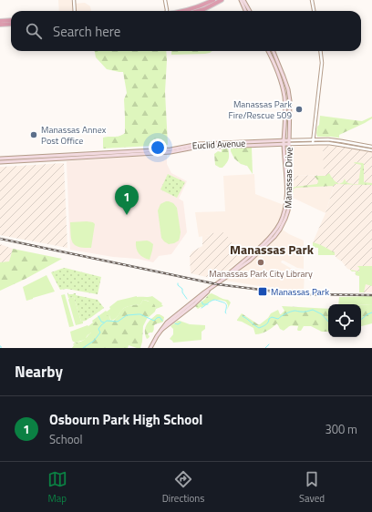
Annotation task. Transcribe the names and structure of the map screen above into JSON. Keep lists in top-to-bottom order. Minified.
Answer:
{"streets":{"main road":["Euclid Avenue","Manassas Drive"]},"crossings":[["Euclid Avenue","Manassas Drive"]],"districts":["Manassas Park"],"places":{"other":["Manassas Park Fire/Rescue 509","Manassas Annex Post Office","Manassas Park City Library"],"transit":["Manassas Park"]},"page":{"search":"Search here","pins":"1","heading":"Nearby","list":[{"mark":"1","name":"Osbourn Park High School","note":"School","value":"300 m"}],"nav":["Map","Directions","Saved"]}}
